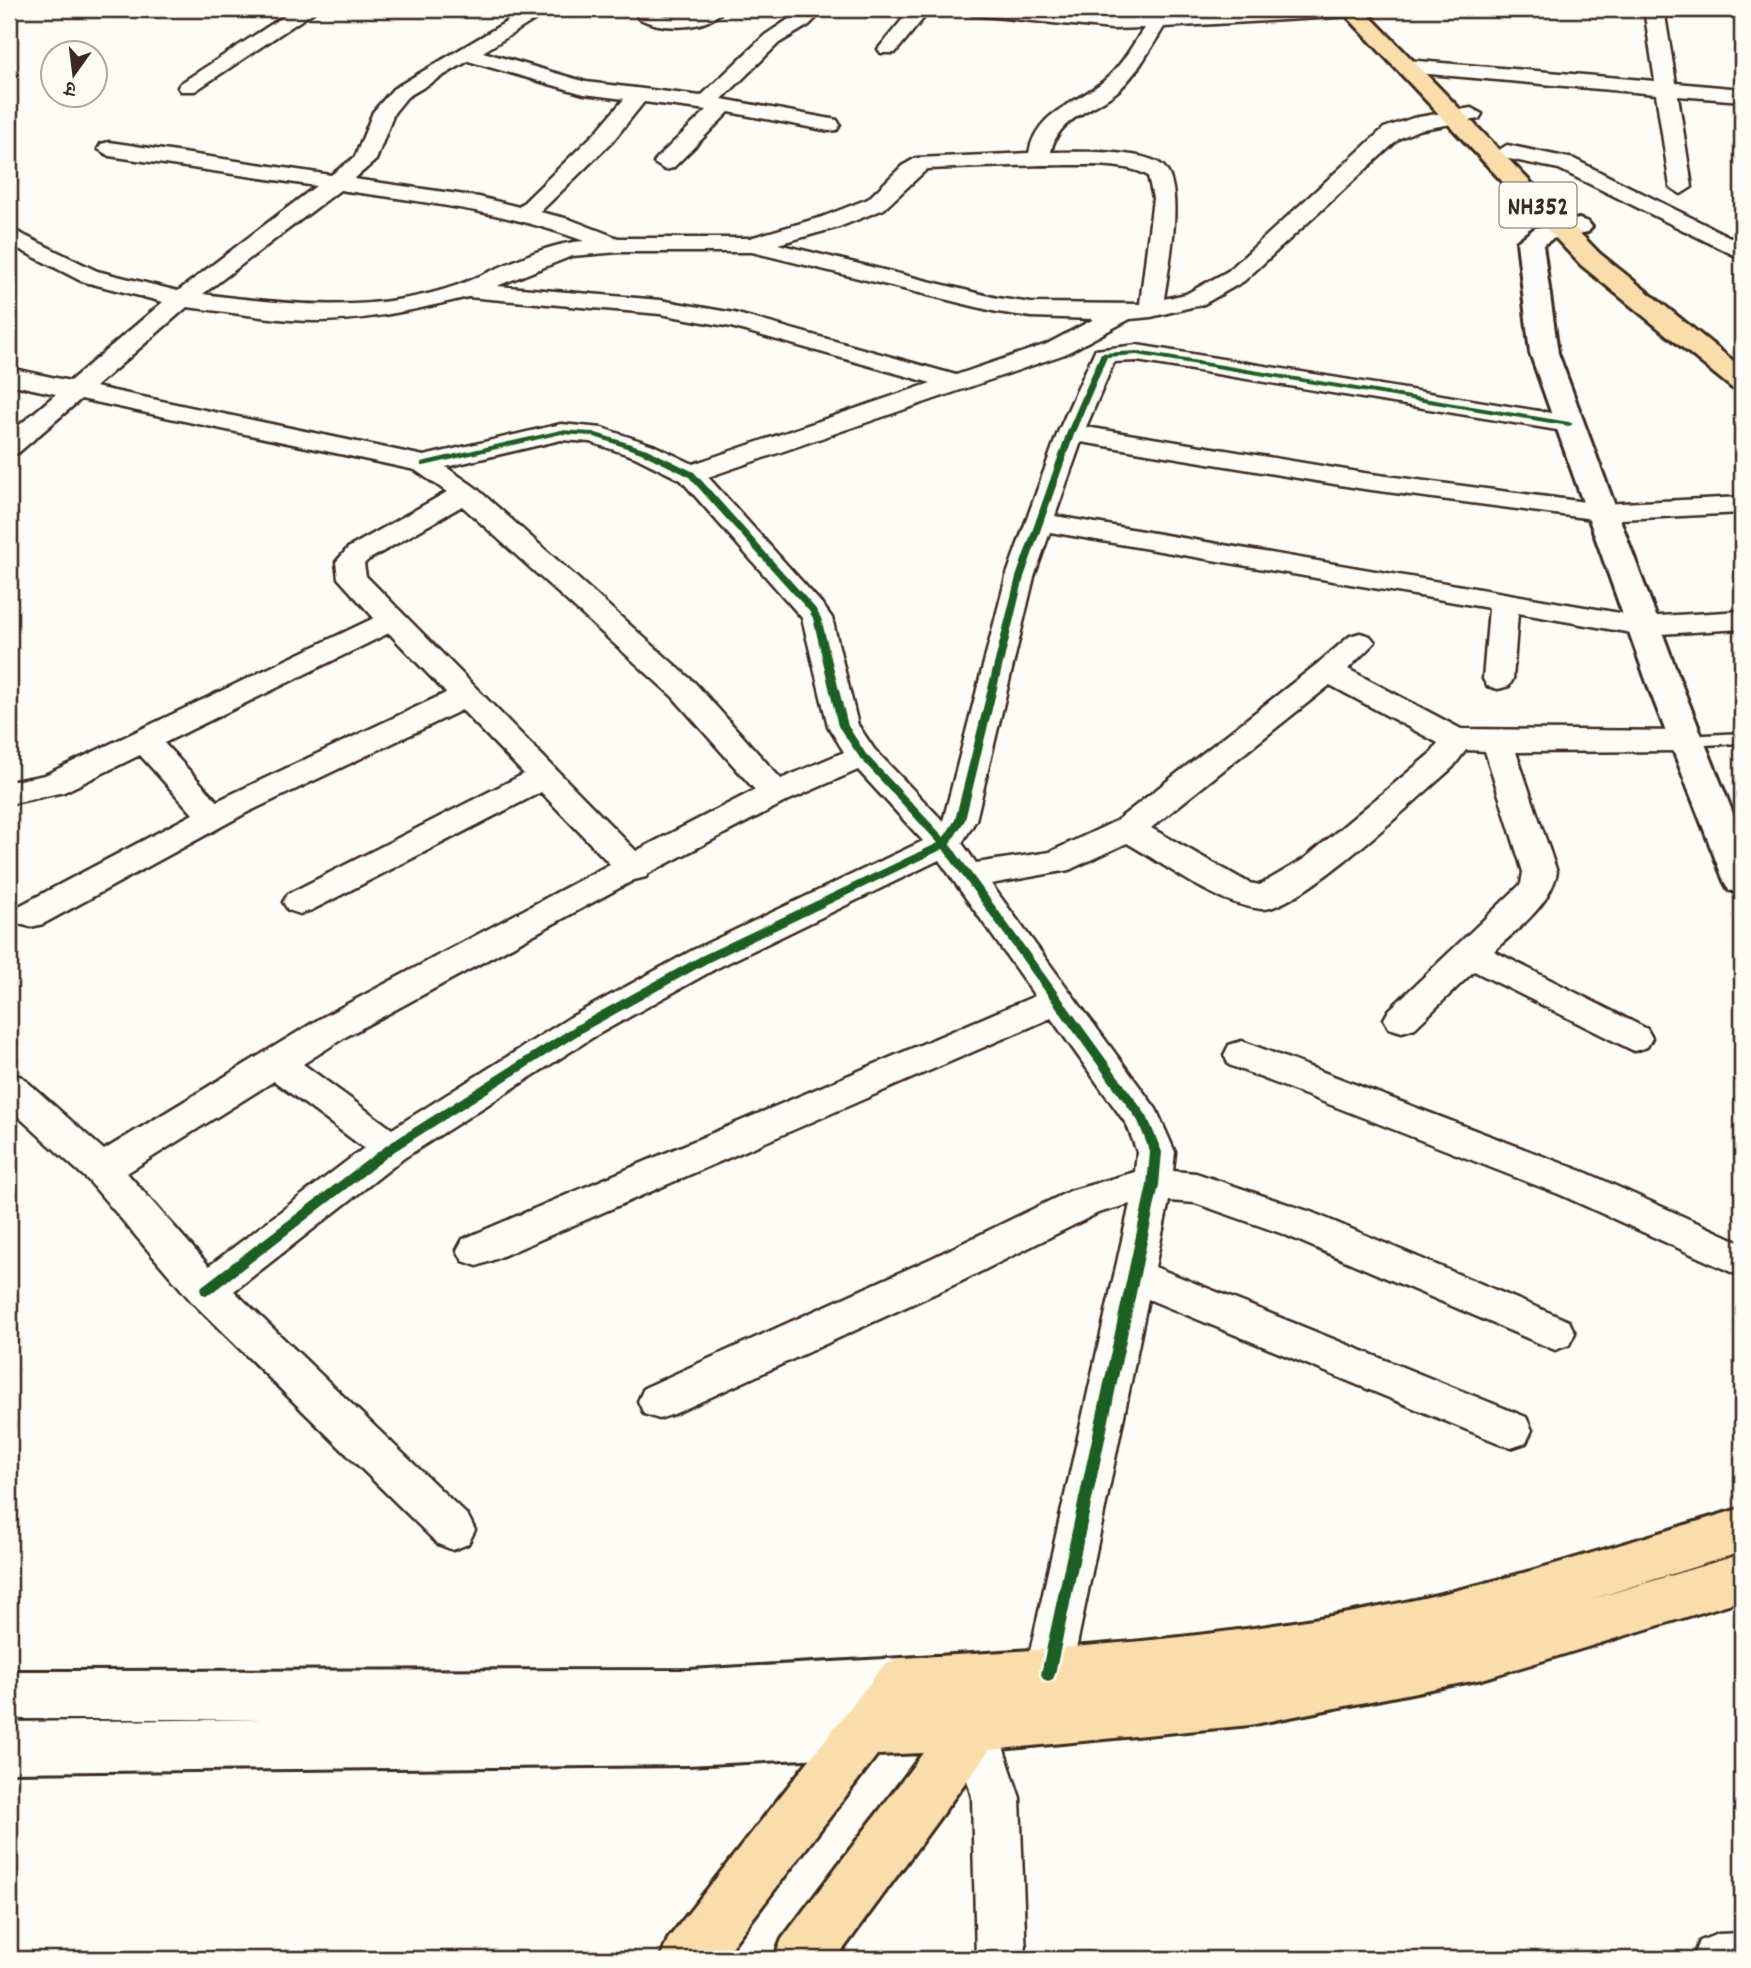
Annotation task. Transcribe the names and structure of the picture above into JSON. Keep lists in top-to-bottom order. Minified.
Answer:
{"streets":{"highway":["NH352"]},"north":"bottom"}
